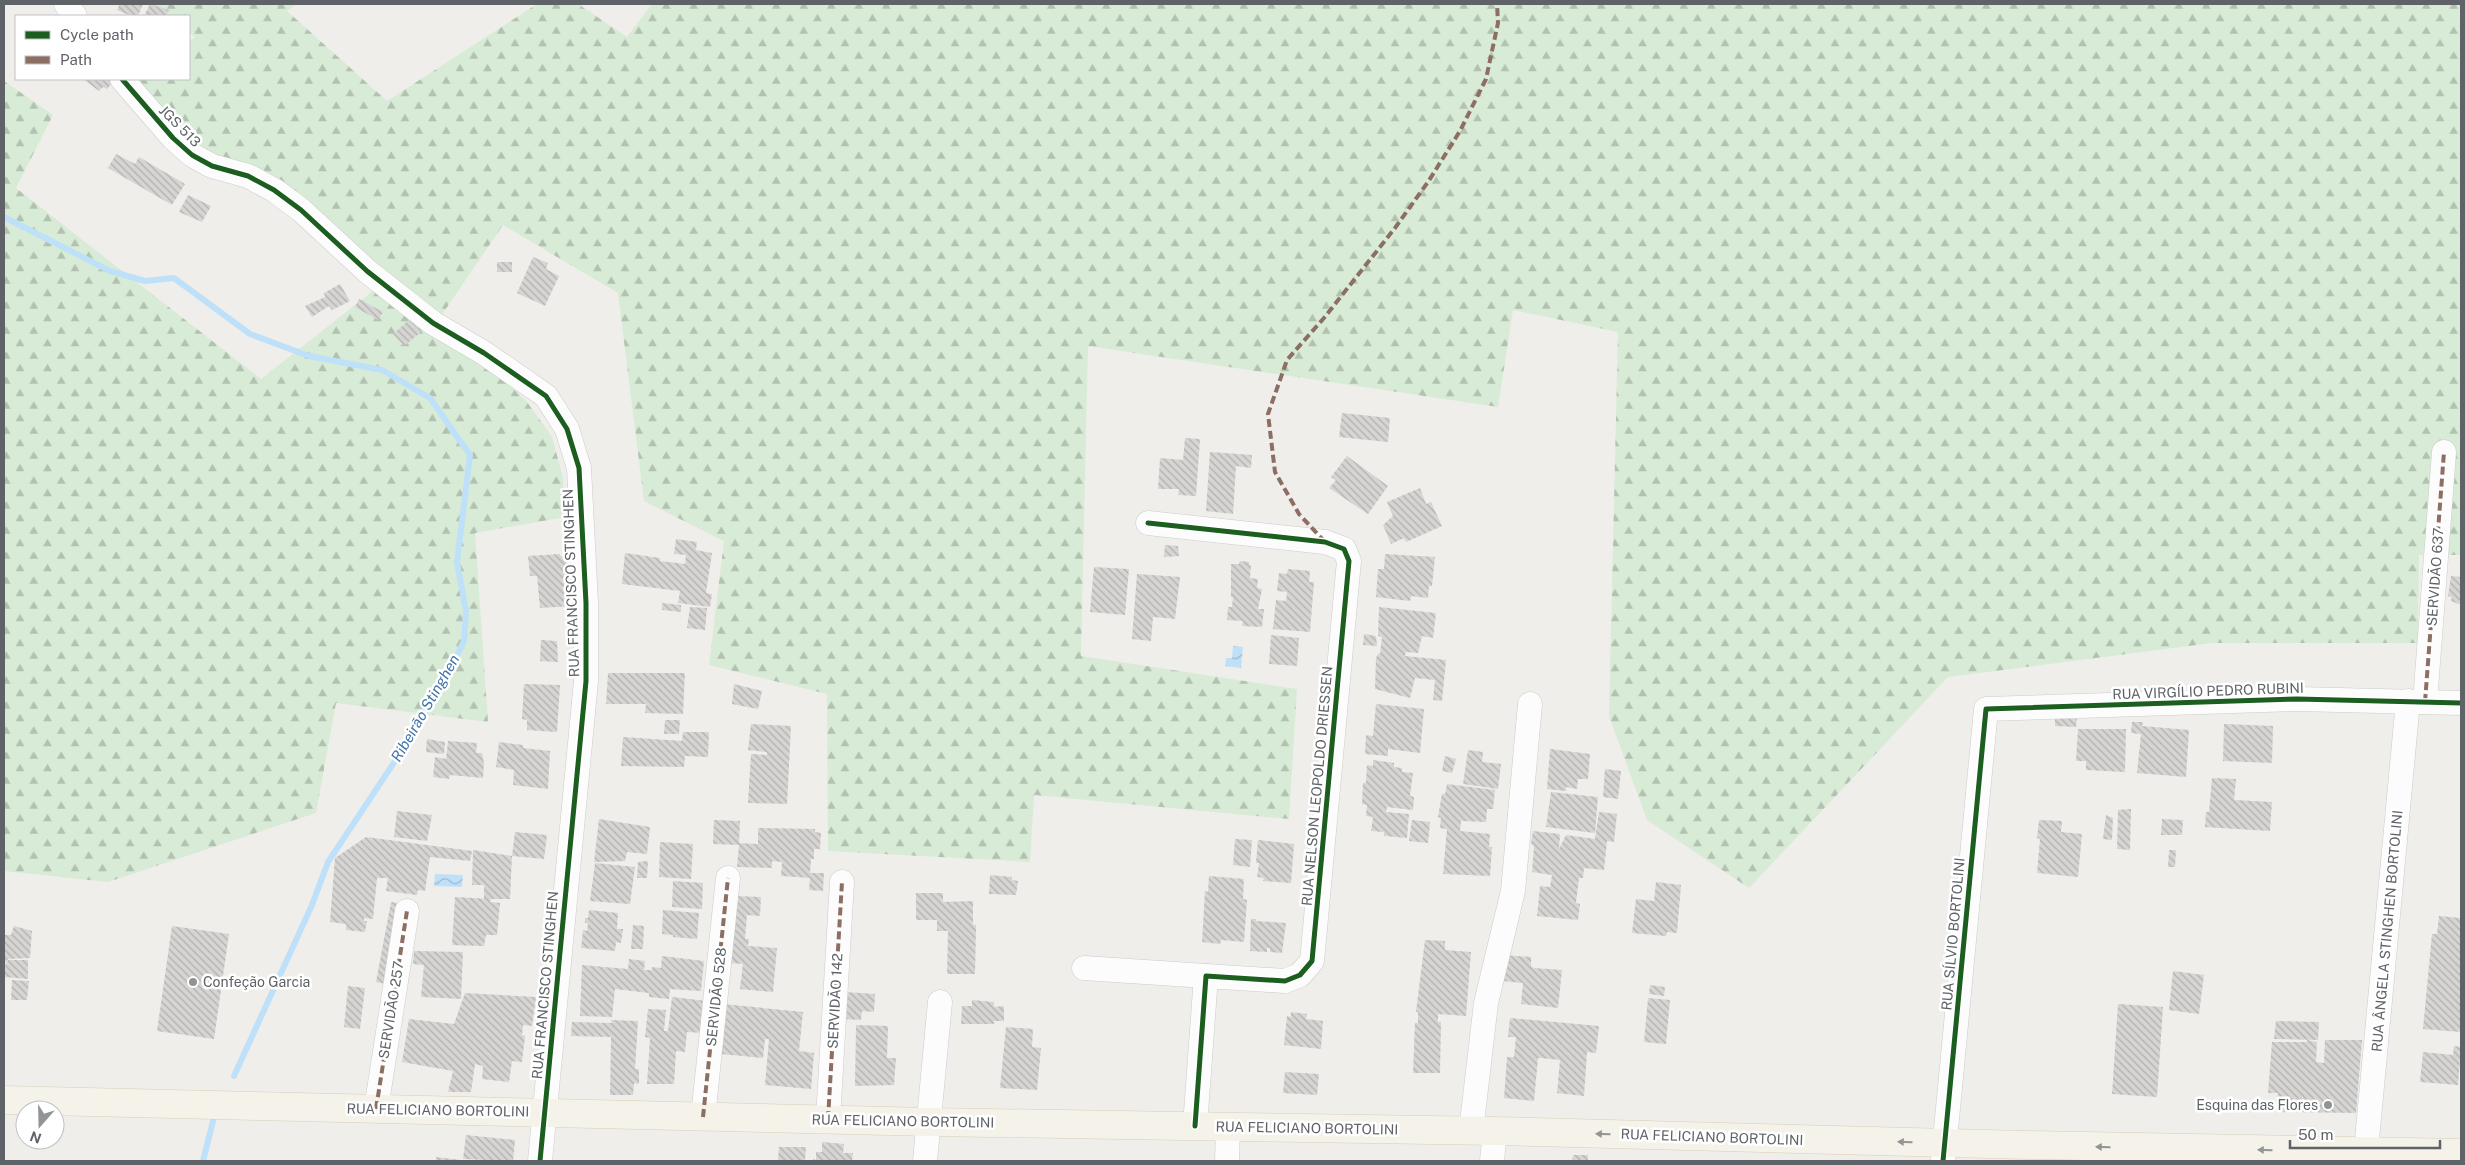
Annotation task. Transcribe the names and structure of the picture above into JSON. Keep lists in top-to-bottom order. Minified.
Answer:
{"streets":{"main road":["RUA FELICIANO BORTOLINI"],"street":["JGS 513","SERVIDÃO 637","RUA FRANCISCO STINGHEN","RUA VIRGÍLIO PEDRO RUBINI","RUA NELSON LEOPOLDO DRIESSEN","RUA ÂNGELA STINGHEN BORTOLINI","RUA SÍLVIO BORTOLINI","SERVIDÃO 528","SERVIDÃO 142","SERVIDÃO 257"]},"crossings":[["JGS 513","RUA FRANCISCO STINGHEN"],["SERVIDÃO 637","RUA VIRGÍLIO PEDRO RUBINI"],["SERVIDÃO 637","RUA ÂNGELA STINGHEN BORTOLINI"],["RUA FRANCISCO STINGHEN","RUA FELICIANO BORTOLINI"],["RUA VIRGÍLIO PEDRO RUBINI","RUA ÂNGELA STINGHEN BORTOLINI"],["RUA VIRGÍLIO PEDRO RUBINI","RUA SÍLVIO BORTOLINI"],["RUA ÂNGELA STINGHEN BORTOLINI","RUA FELICIANO BORTOLINI"],["RUA SÍLVIO BORTOLINI","RUA FELICIANO BORTOLINI"],["SERVIDÃO 528","RUA FELICIANO BORTOLINI"],["SERVIDÃO 142","RUA FELICIANO BORTOLINI"],["SERVIDÃO 257","RUA FELICIANO BORTOLINI"]],"one_way":["RUA FELICIANO BORTOLINI"],"water":["Ribeirão Stinghen"],"places":["Confeção Garcia","Esquina das Flores"],"legend":["Cycle path","Path"],"scale_bar":"50 m","north":"bottom"}
